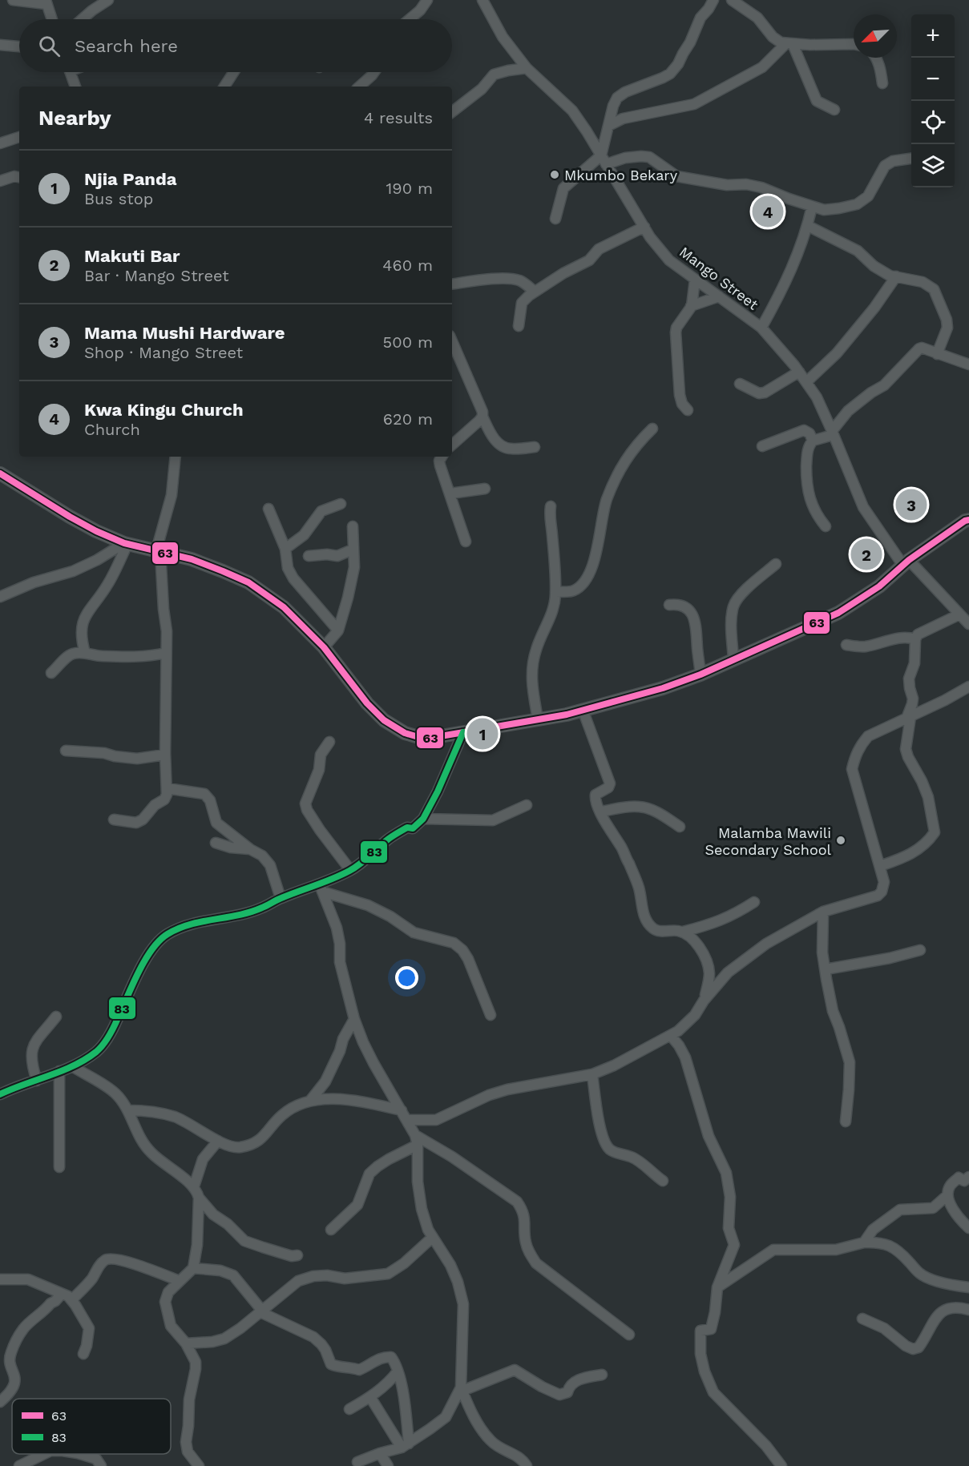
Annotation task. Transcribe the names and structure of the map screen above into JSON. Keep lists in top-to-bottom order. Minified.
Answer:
{"streets":{"street":["Mango Street"]},"places":["Mkumbo Bekary","Malamba Mawili Secondary School"],"lines":["transit line 63","transit line 83"],"legend":["63","83"],"north":"bottom left","page":{"map_buttons":["+","−"],"search":"Search here","heading":["Nearby","4 results"],"list":[{"mark":"1","name":"Njia Panda","note":"Bus stop","value":"190 m"},{"mark":"2","name":"Makuti Bar","note":"Bar · Mango Street","value":"460 m"},{"mark":"3","name":"Mama Mushi Hardware","note":"Shop · Mango Street","value":"500 m"},{"mark":"4","name":"Kwa Kingu Church","note":"Church","value":"620 m"}],"pins":["4","3","2","1"]}}
